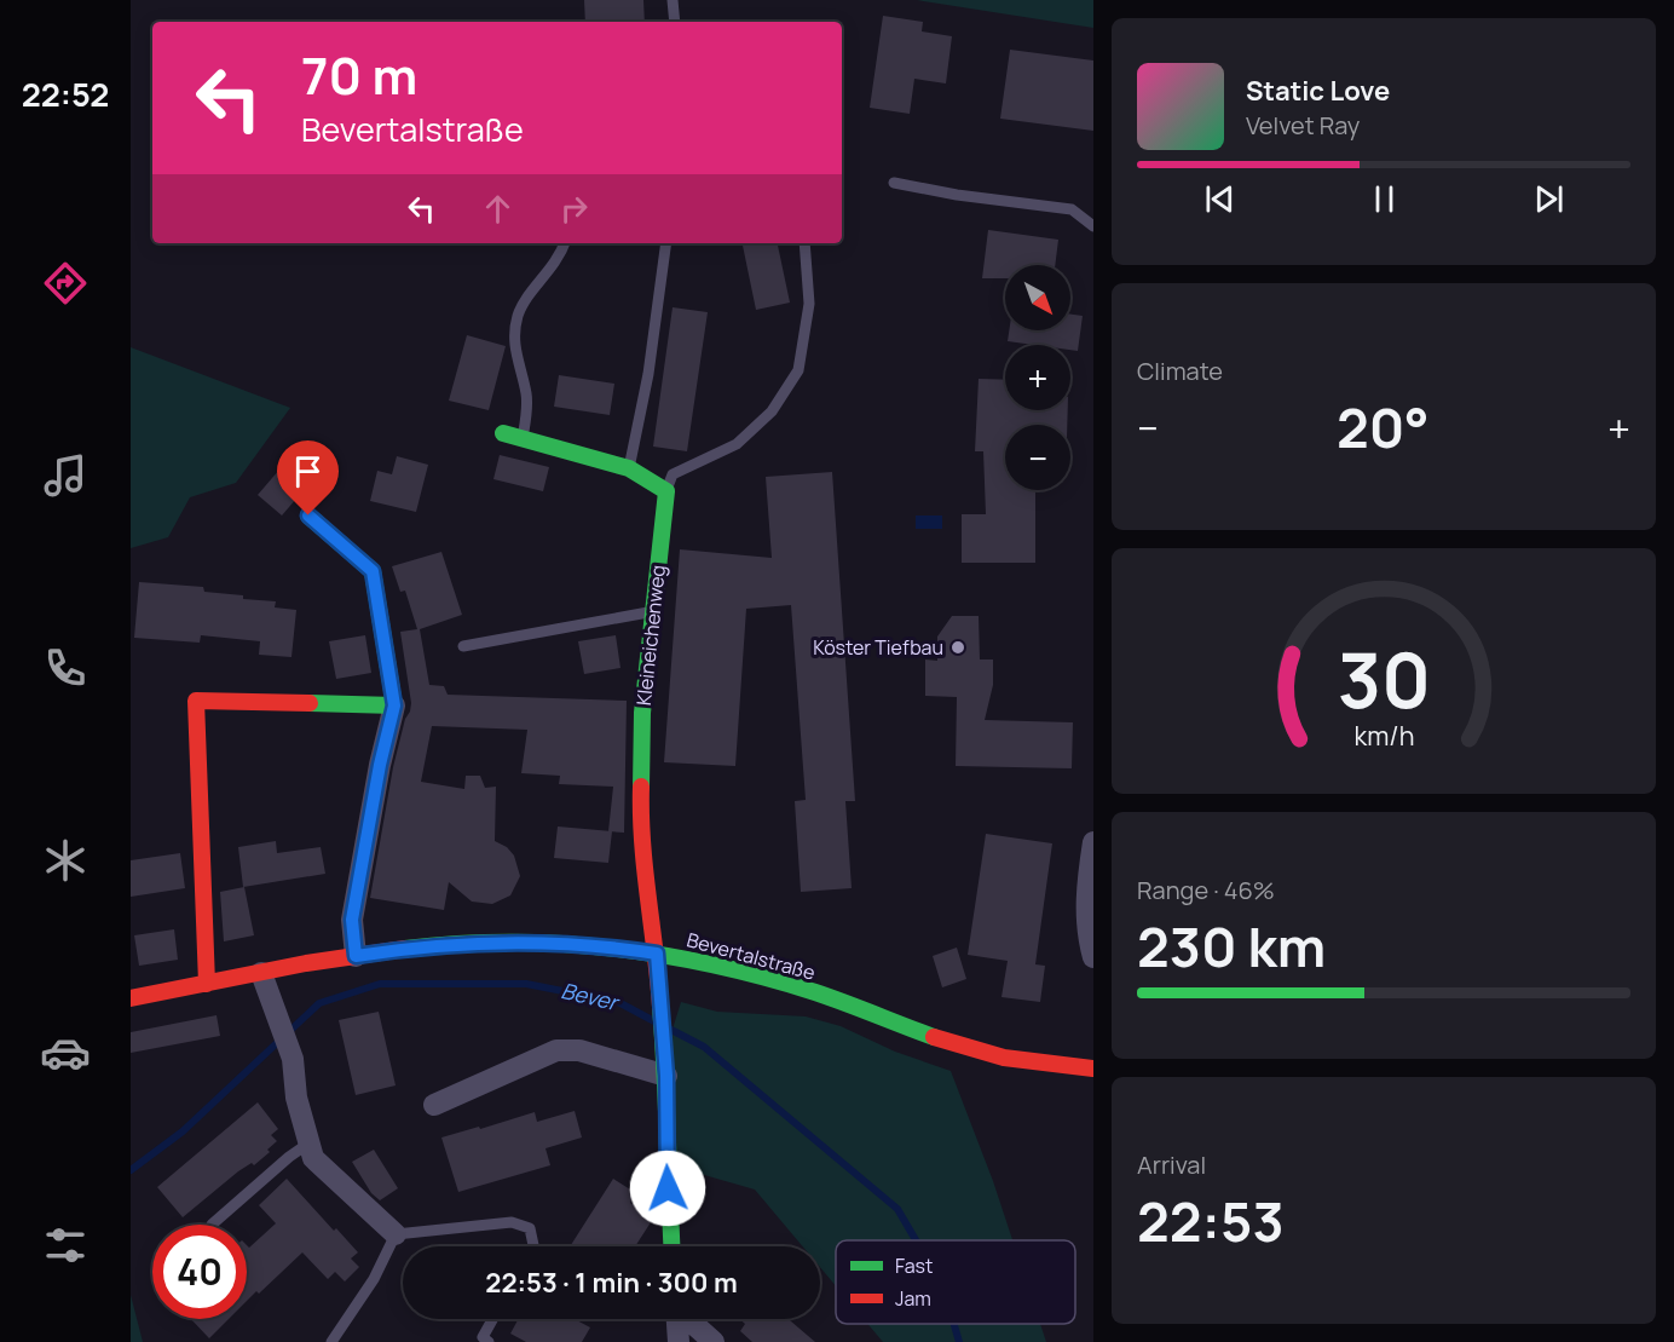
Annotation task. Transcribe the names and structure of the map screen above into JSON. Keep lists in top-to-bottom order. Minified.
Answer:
{"streets":{"street":["Kleineichenweg","Bevertalstraße"]},"crossings":[["Kleineichenweg","Bevertalstraße"]],"water":["Bever"],"places":["Köster Tiefbau"],"legend":["Fast","Jam"],"north":"bottom right","page":{"tabs":"22:52","turn":["70 m","Bevertalstraße"],"song":["Static Love","Velvet Ray"],"map_buttons":["+","−"],"tile":["Climate",["Range · 46%","230 km"],["Arrival","22:53"]],"heat":["−","20°","+"],"limit":"40","trip":"22:53 · 1 min · 300 m","gauge":["30","km/h"]}}
